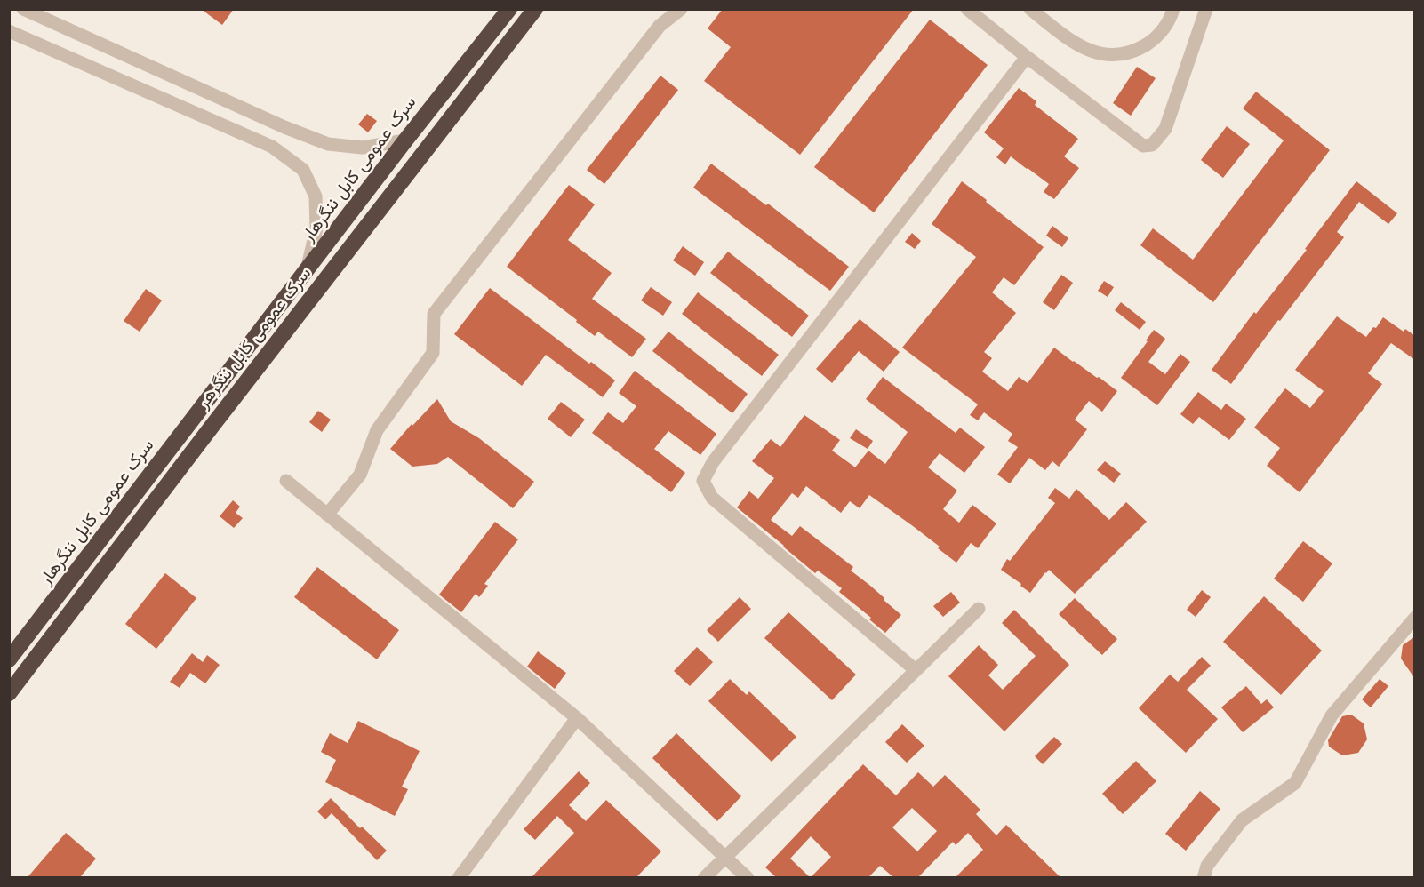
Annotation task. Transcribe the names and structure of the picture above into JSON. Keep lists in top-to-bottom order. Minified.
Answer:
{"streets":{"highway":["سرک عمومی کابل ننگرهار","سرک عمومی کابل ننگرهر"]}}
